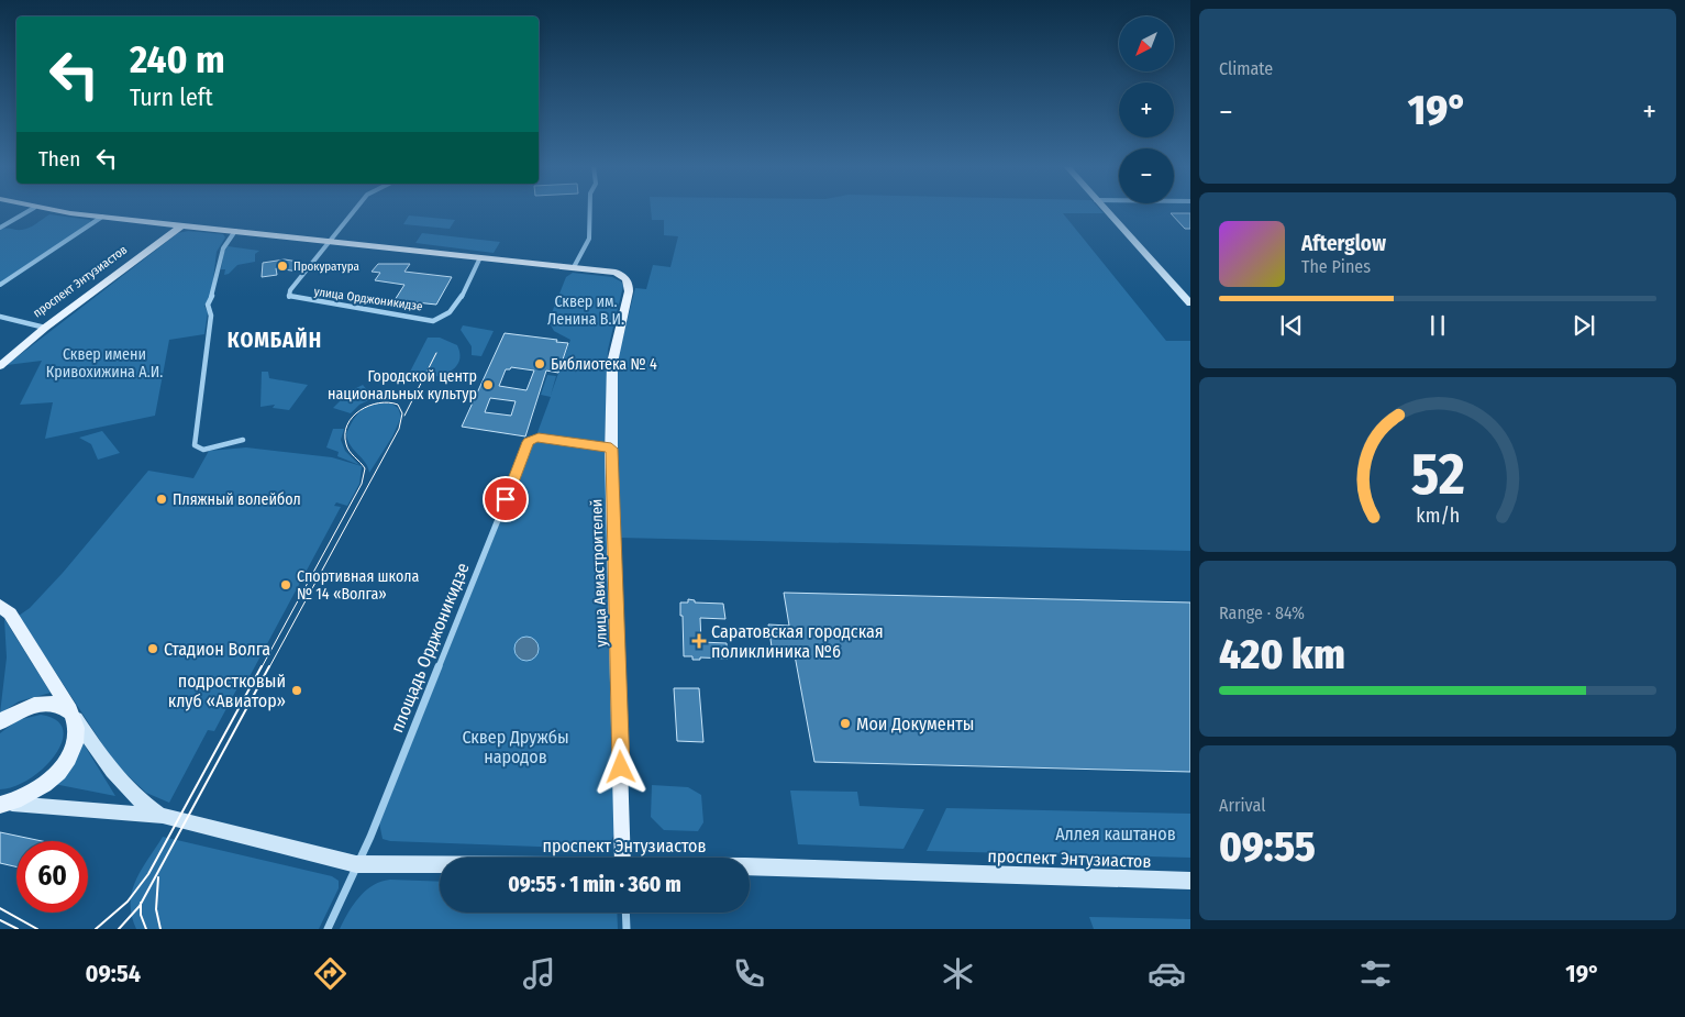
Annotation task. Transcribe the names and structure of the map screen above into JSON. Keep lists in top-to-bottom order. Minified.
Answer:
{"streets":{"main road":["проспект Энтузиастов","улица Авиастроителей"],"street":["улица Орджоникидзе","площадь Орджоникидзе"]},"crossings":[["проспект Энтузиастов","площадь Орджоникидзе"],["улица Авиастроителей","площадь Орджоникидзе"]],"districts":["КОМБАЙН"],"parks":["Сквер им. Ленина В.И.","Сквер имени Кривохижина А.И.","Сквер Дружбы народов","Аллея каштанов"],"places":{"other":["Прокуратура","Библиотека № 4","Городской центр национальных культур","Пляжный волейбол","Спортивная школа № 14 «Волга»","Стадион Волга","подростковый клуб «Авиатор»","Мои Документы"],"health":["Саратовская городская поликлиника №6"]},"north":"bottom left","page":{"tile":["Climate",["Range · 84%","420 km"],["Arrival","09:55"]],"map_buttons":["+","−"],"turn":["240 m","Turn left"],"heat":["−","19°","+"],"then":"Then","song":["Afterglow","The Pines"],"limit":"60","trip":"09:55 · 1 min · 360 m","tabs":["09:54","19°"],"gauge":["52","km/h"]}}
